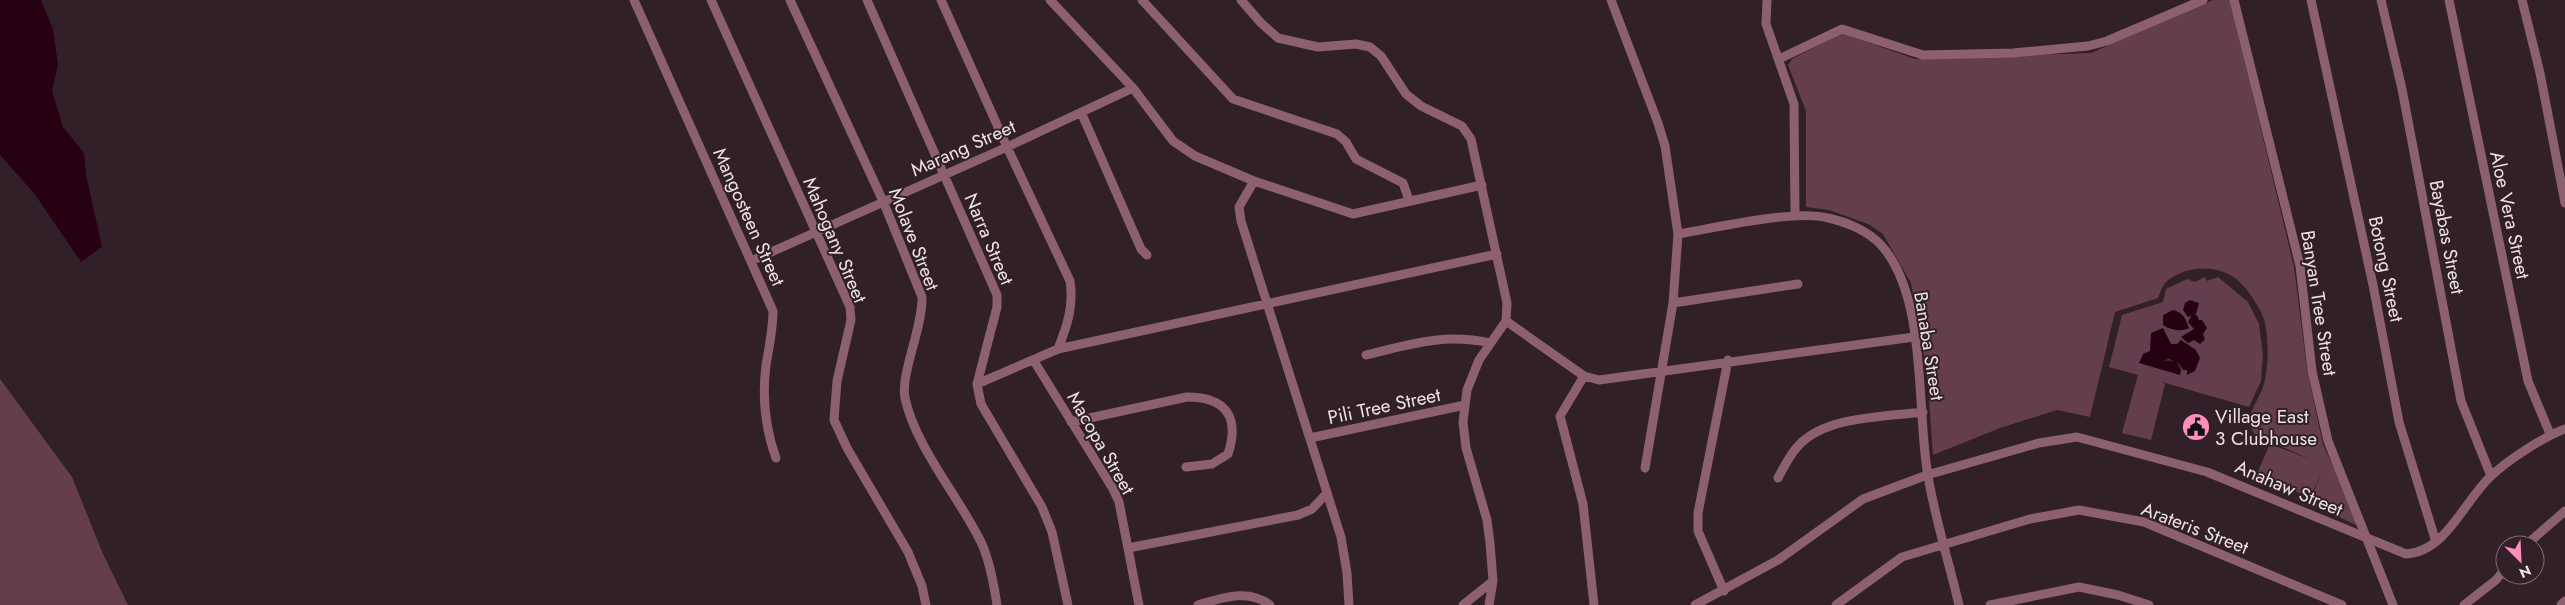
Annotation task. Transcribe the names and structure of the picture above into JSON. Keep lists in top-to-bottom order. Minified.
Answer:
{"streets":{"street":["Marang Street","Aloe Vera Street","Mangosteen Street","Bayabas Street","Molave Street","Narra Street","Mahogany Street","Botong Street","Banyan Tree Street","Banaba Street","Pili Tree Street","Macopa Street","Anahaw Street","Arateris Street"]},"crossings":[["Marang Street","Mangosteen Street"],["Marang Street","Molave Street"],["Marang Street","Narra Street"],["Marang Street","Mahogany Street"],["Aloe Vera Street","Anahaw Street"],["Bayabas Street","Anahaw Street"],["Botong Street","Anahaw Street"],["Banyan Tree Street","Anahaw Street"],["Banaba Street","Anahaw Street"],["Banaba Street","Arateris Street"]],"places":{"public building":["Village East 3 Clubhouse"]},"north":"bottom right"}
